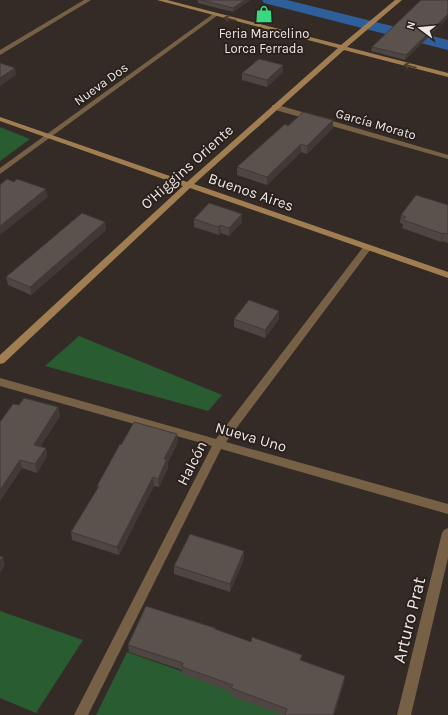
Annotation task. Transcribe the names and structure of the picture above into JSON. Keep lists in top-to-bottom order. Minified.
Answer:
{"streets":{"street":["Nueva Dos","García Morato","O'Higgins Oriente","Buenos Aires","Nueva Uno","Halcón","Arturo Prat"]},"crossings":[["Nueva Dos","Buenos Aires"],["García Morato","O'Higgins Oriente"],["O'Higgins Oriente","Buenos Aires"],["Buenos Aires","Halcón"],["Nueva Uno","Halcón"]],"places":{"shop":["Feria Marcelino Lorca Ferrada"]},"north":"left"}
